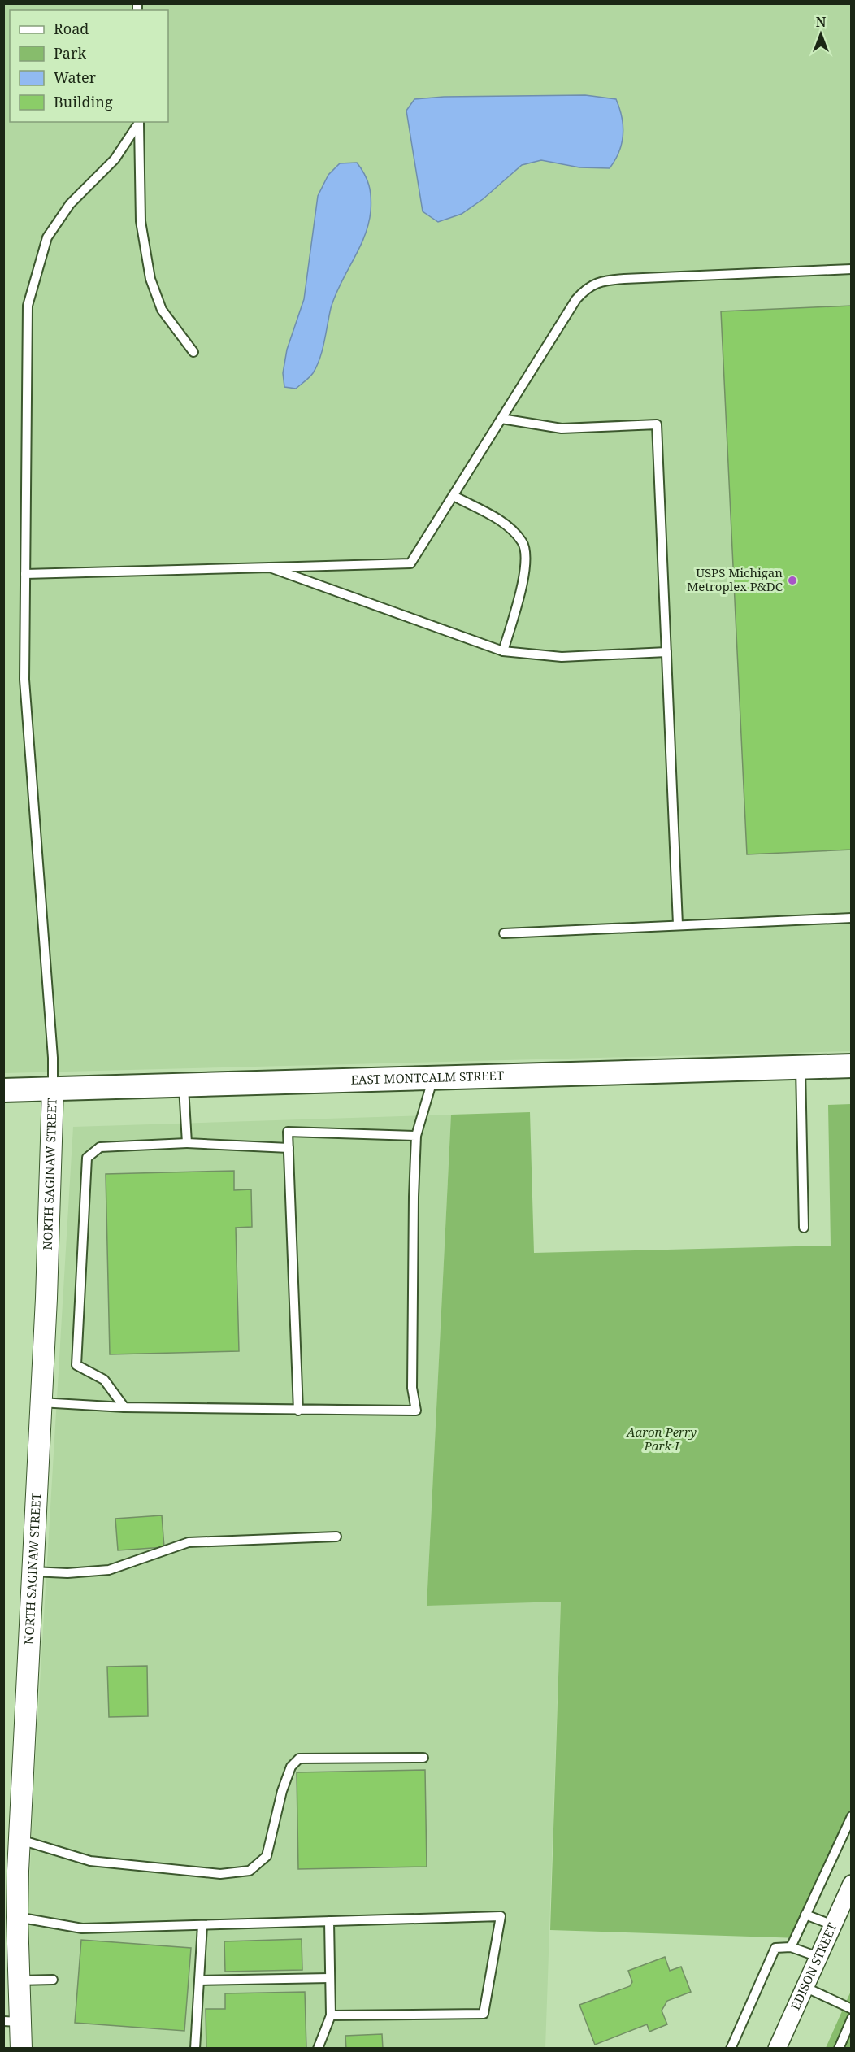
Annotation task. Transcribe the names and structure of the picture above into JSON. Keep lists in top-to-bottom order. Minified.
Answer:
{"streets":{"main road":["EAST MONTCALM STREET"],"street":["NORTH SAGINAW STREET","EDISON STREET"]},"crossings":[["EAST MONTCALM STREET","NORTH SAGINAW STREET"]],"parks":["Aaron Perry Park I"],"places":["USPS Michigan Metroplex P&DC"],"legend":["Road","Park","Water","Building"],"north":"top"}
